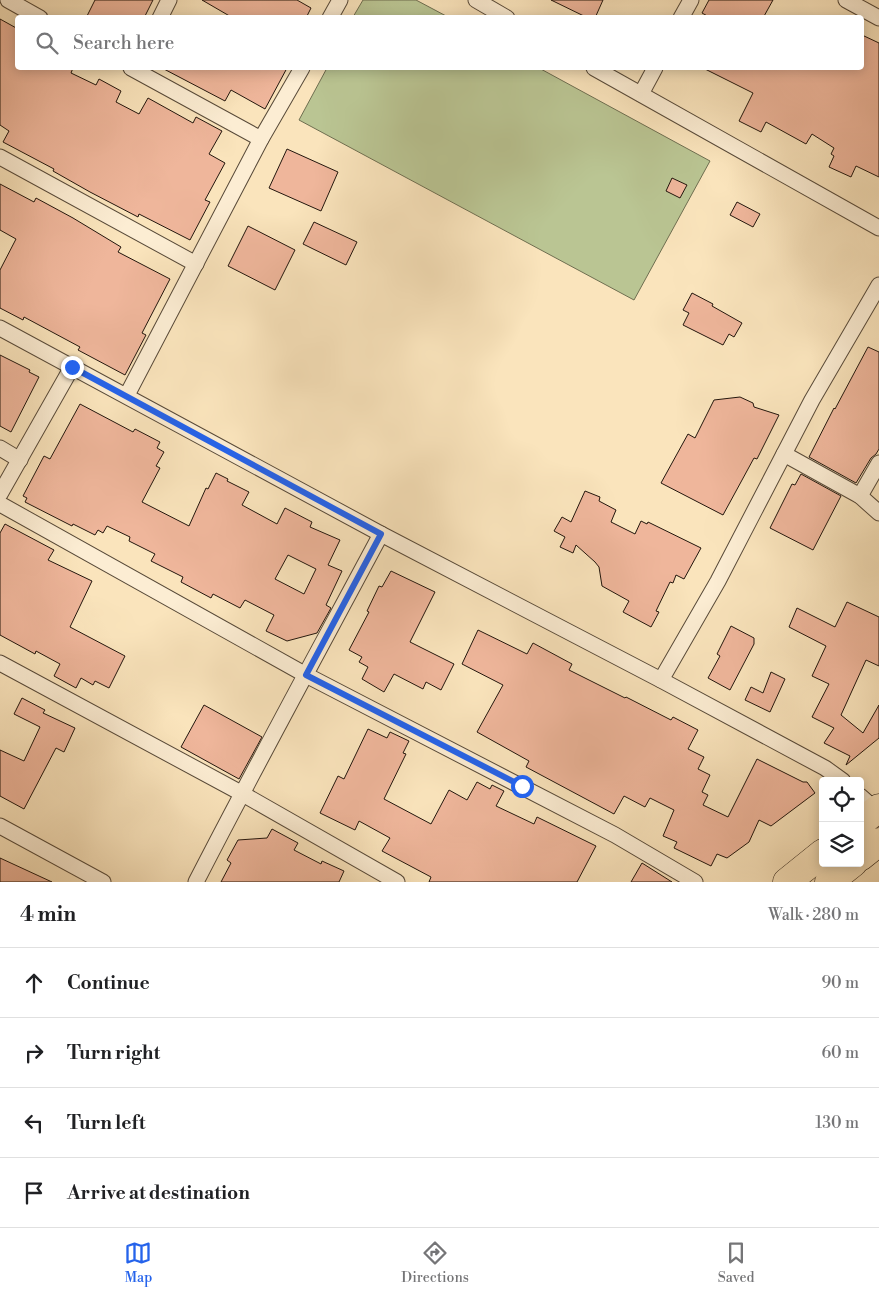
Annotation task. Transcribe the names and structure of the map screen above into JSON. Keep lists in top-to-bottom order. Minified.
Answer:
{"page":{"search":"Search here","heading":["4 min","Walk · 280 m"],"list":[["Continue","90 m"],["Turn right","60 m"],["Turn left","130 m"],"Arrive at destination"],"nav":["Map","Directions","Saved"]}}
